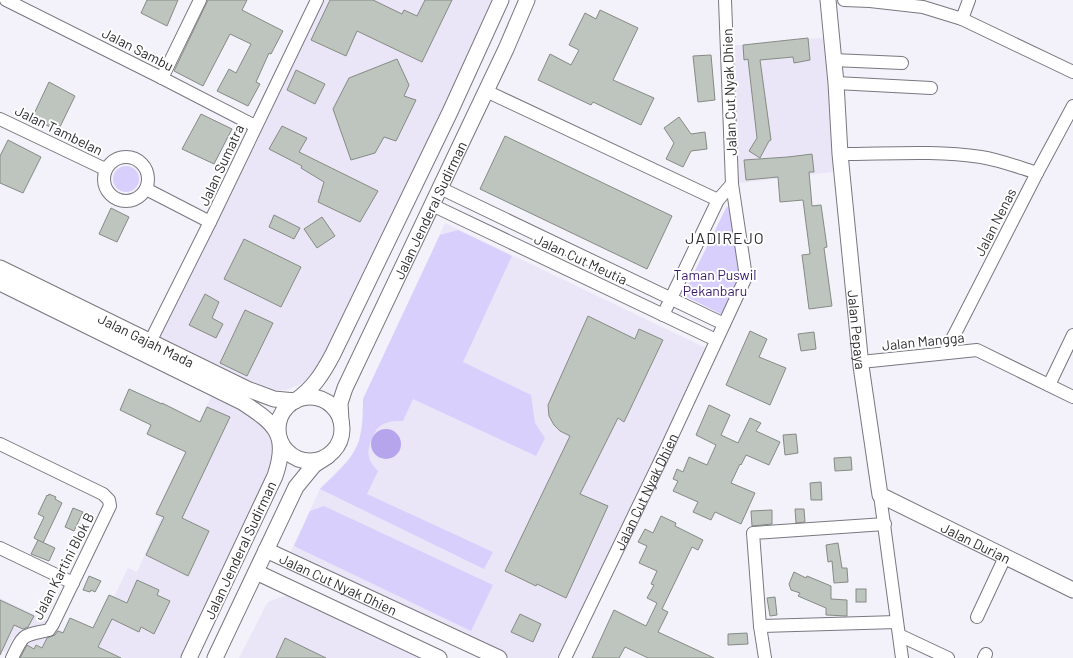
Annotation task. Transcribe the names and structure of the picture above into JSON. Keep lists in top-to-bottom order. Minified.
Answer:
{"streets":{"main road":["Jalan Cut Nyak Dhien","Jalan Jenderal Sudirman","Jalan Pepaya","Jalan Gajah Mada","Jalan Durian"],"street":["Jalan Sambu","Jalan Tambelan","Jalan Sumatra","Jalan Nenas","Jalan Cut Meutia","Jalan Mangga","Jalan Kartini Blok B"]},"crossings":[["Jalan Sambu","Jalan Sumatra"],["Jalan Cut Nyak Dhien","Jalan Jenderal Sudirman"],["Jalan Cut Nyak Dhien","Jalan Cut Meutia"],["Jalan Sumatra","Jalan Gajah Mada"],["Jalan Jenderal Sudirman","Jalan Cut Meutia"],["Jalan Jenderal Sudirman","Jalan Gajah Mada"],["Jalan Nenas","Jalan Mangga"],["Jalan Pepaya","Jalan Mangga"],["Jalan Pepaya","Jalan Durian"]],"districts":["JADIREJO"],"parks":["Taman Puswil Pekanbaru"]}
